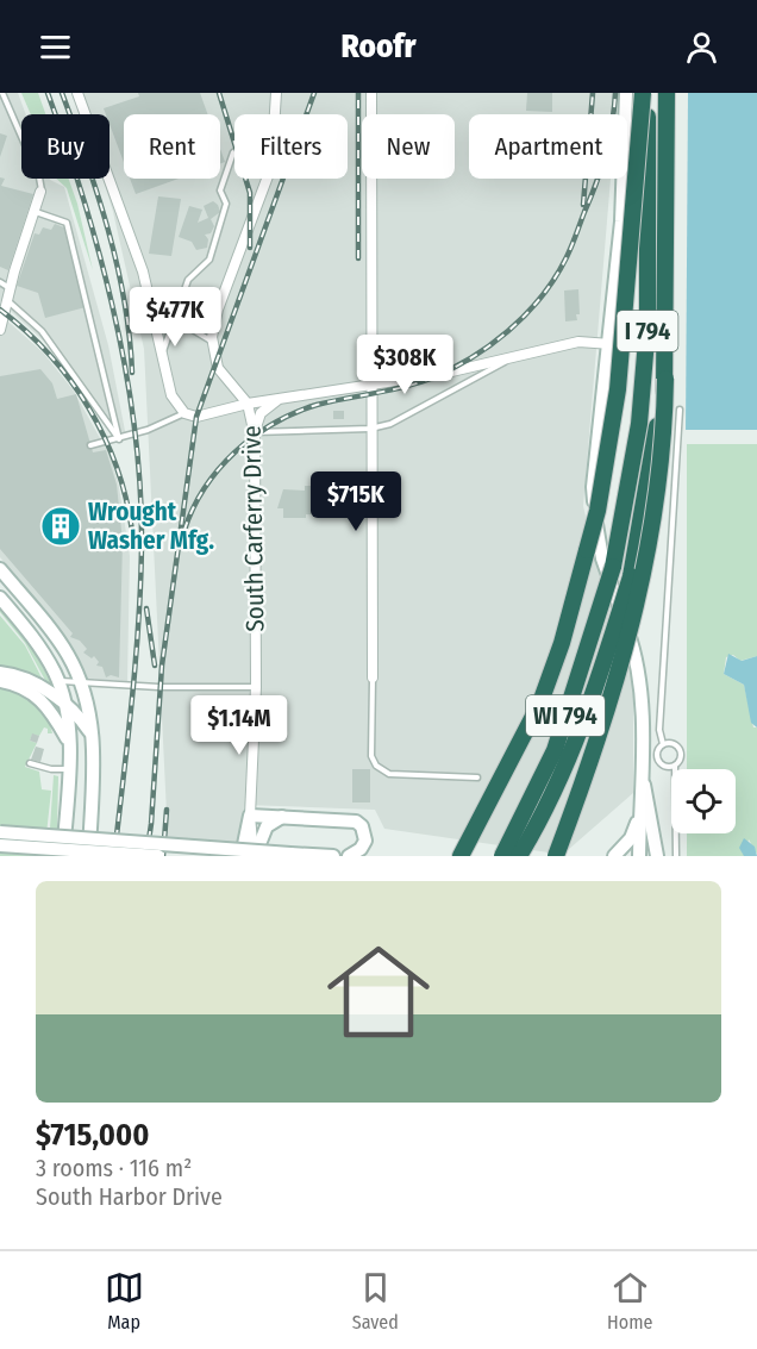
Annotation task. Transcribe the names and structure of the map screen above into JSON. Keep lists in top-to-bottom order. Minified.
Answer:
{"streets":{"highway":["I 794","WI 794"],"main road":["South Carferry Drive"]},"crossings":[["I 794","WI 794"]],"places":{"building":["Wrought Washer Mfg."]},"page":{"header":"Roofr","chip":["Buy","Rent","Filters","New","Apartment"],"price":["$477K","$308K","$715K","$1.14M"],"list":[{"name":"$715,000","note":"3 rooms · 116 m² · South Harbor Drive"}],"tabs":["Map","Saved","Home"]}}
